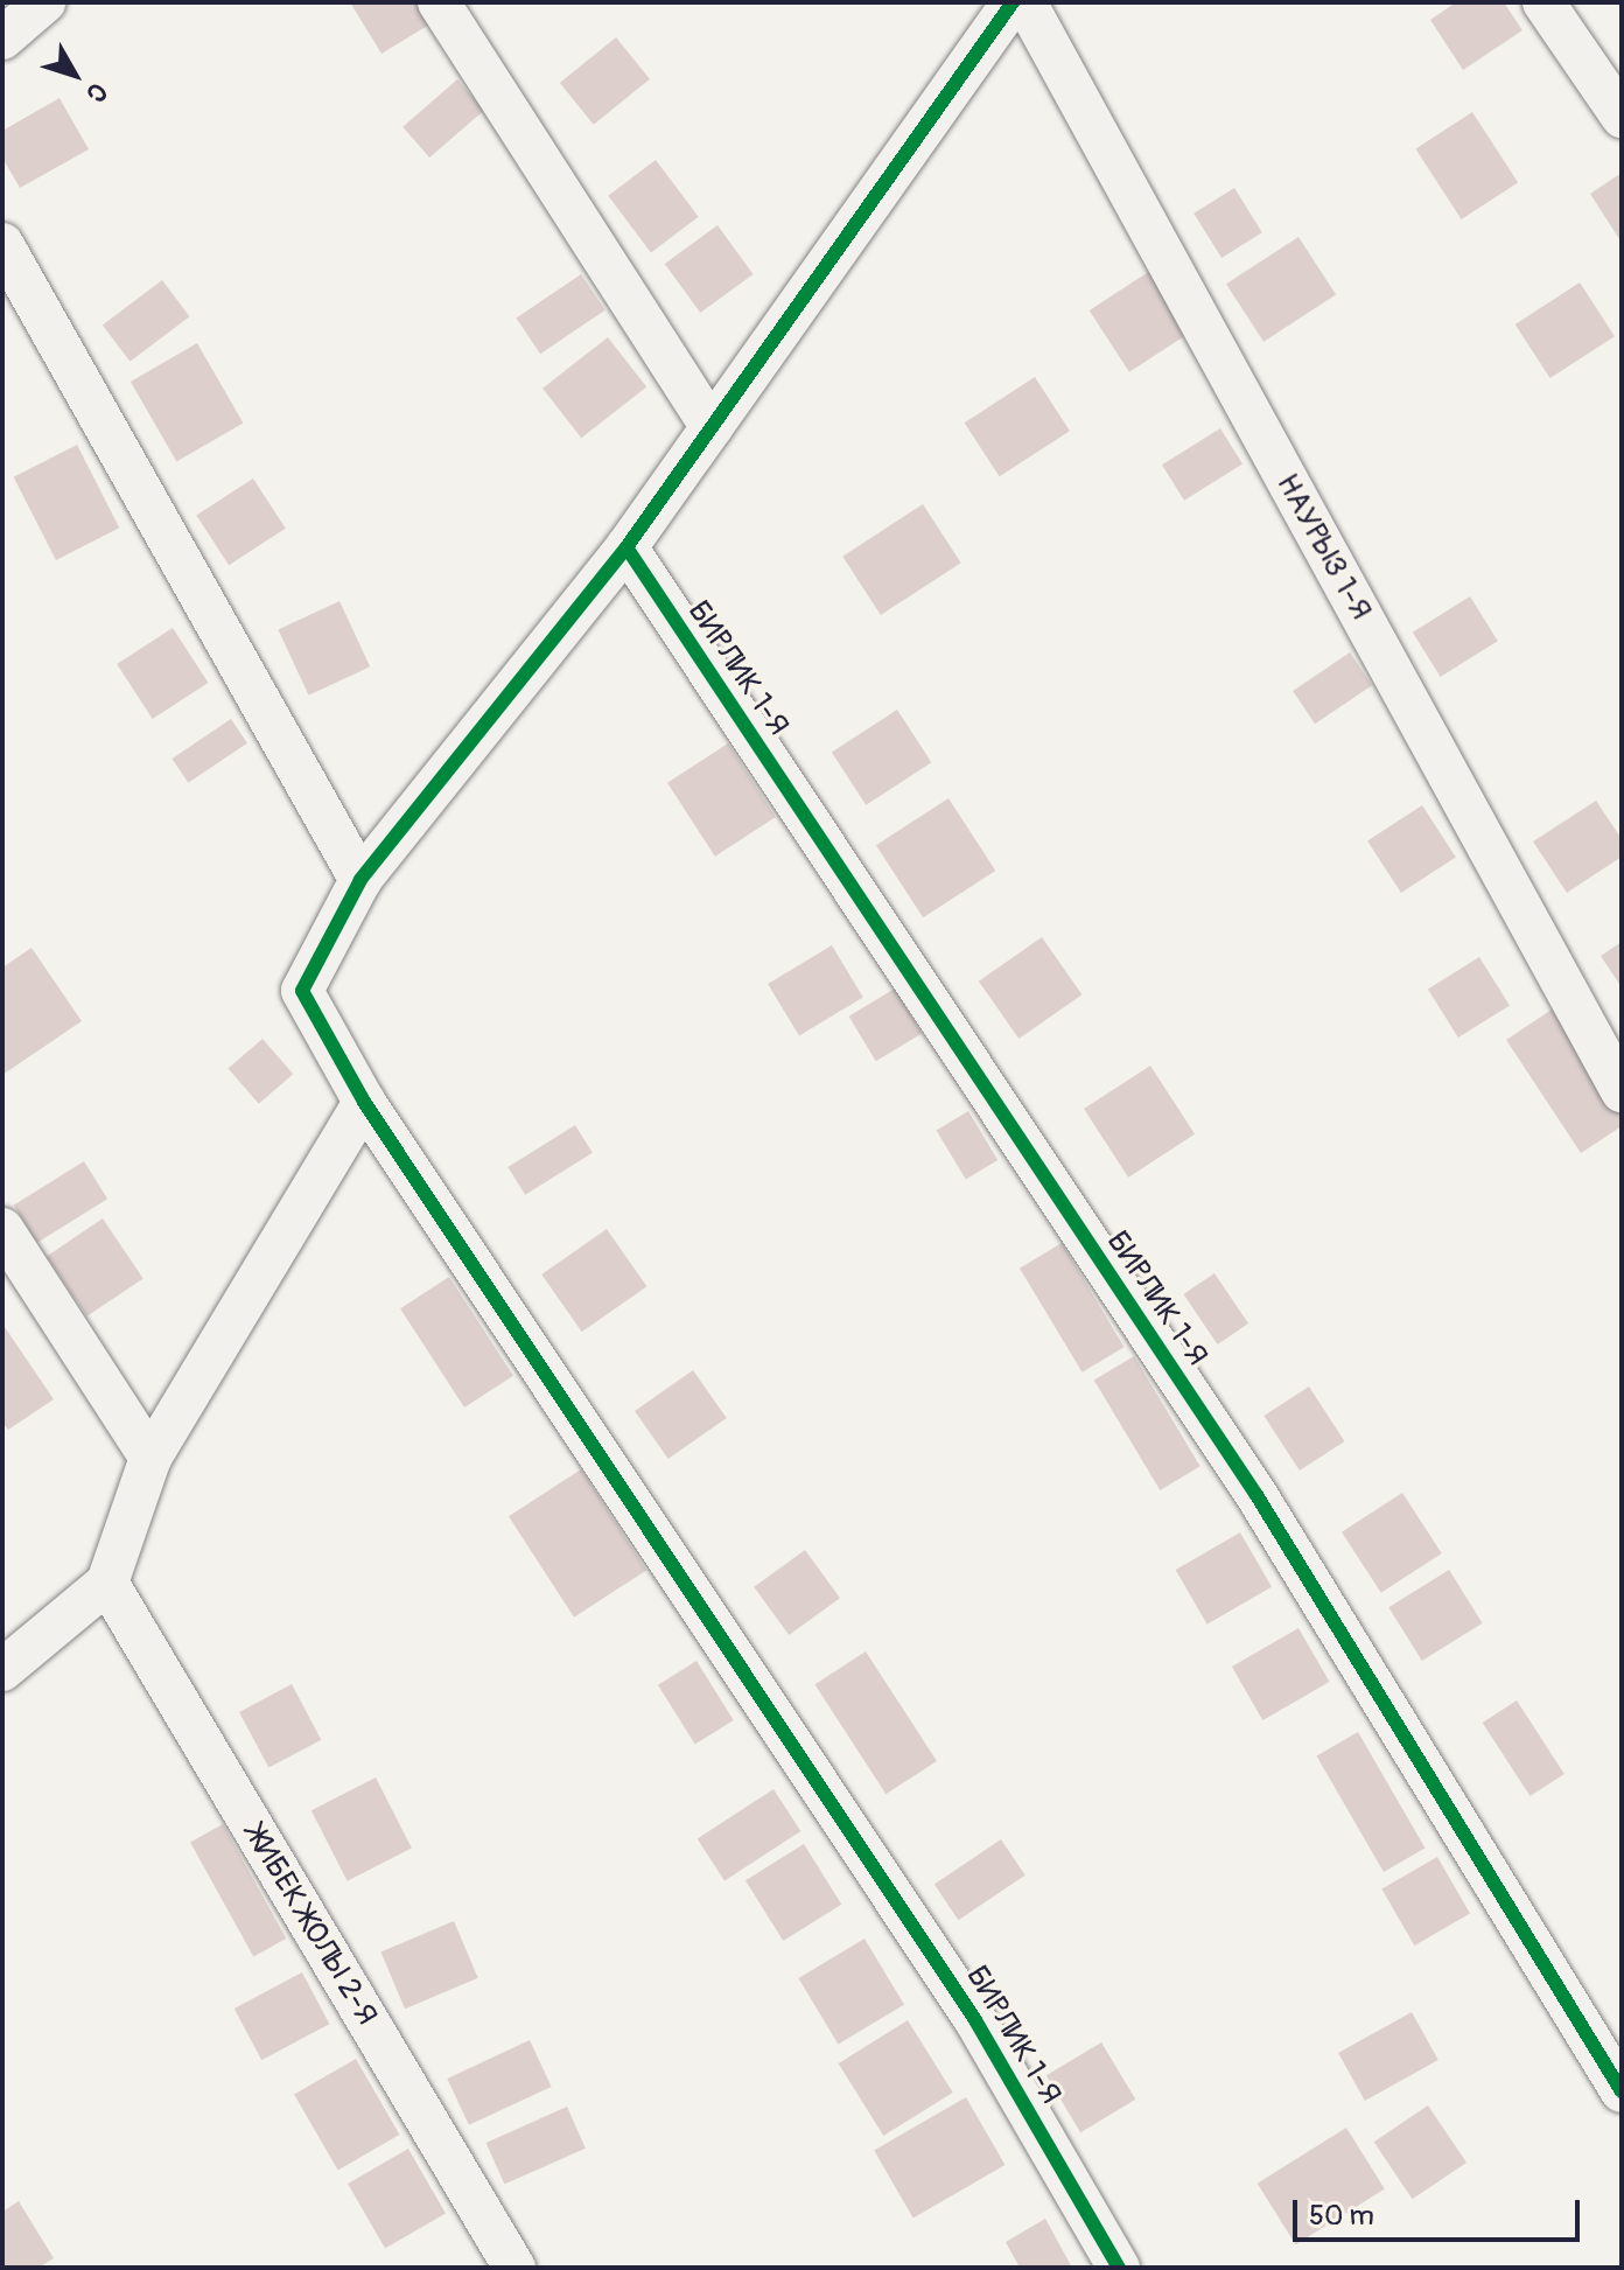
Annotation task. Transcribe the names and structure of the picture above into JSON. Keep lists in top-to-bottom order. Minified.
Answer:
{"streets":{"street":["НАУРЫЗ 1-Я","БИРЛИК 1-Я","ЖИБЕК ЖОЛЫ 2-Я"]},"scale_bar":"50 m","north":"bottom right"}
